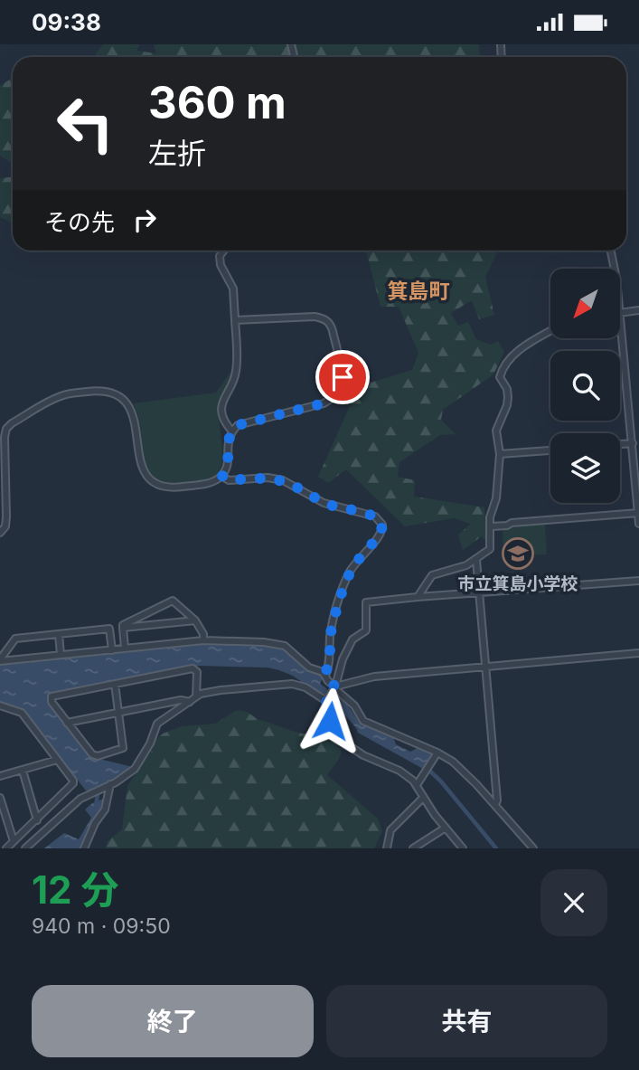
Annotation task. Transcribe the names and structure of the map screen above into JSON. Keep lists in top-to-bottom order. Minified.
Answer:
{"districts":["箕島町"],"places":{"school or university":["市立箕島小学校"]},"north":"bottom left","page":{"status":"09:38","turn":["360 m","左折"],"then":"その先","heading":["12 分","940 m · 09:50"],"buttons":["終了","共有"]}}
